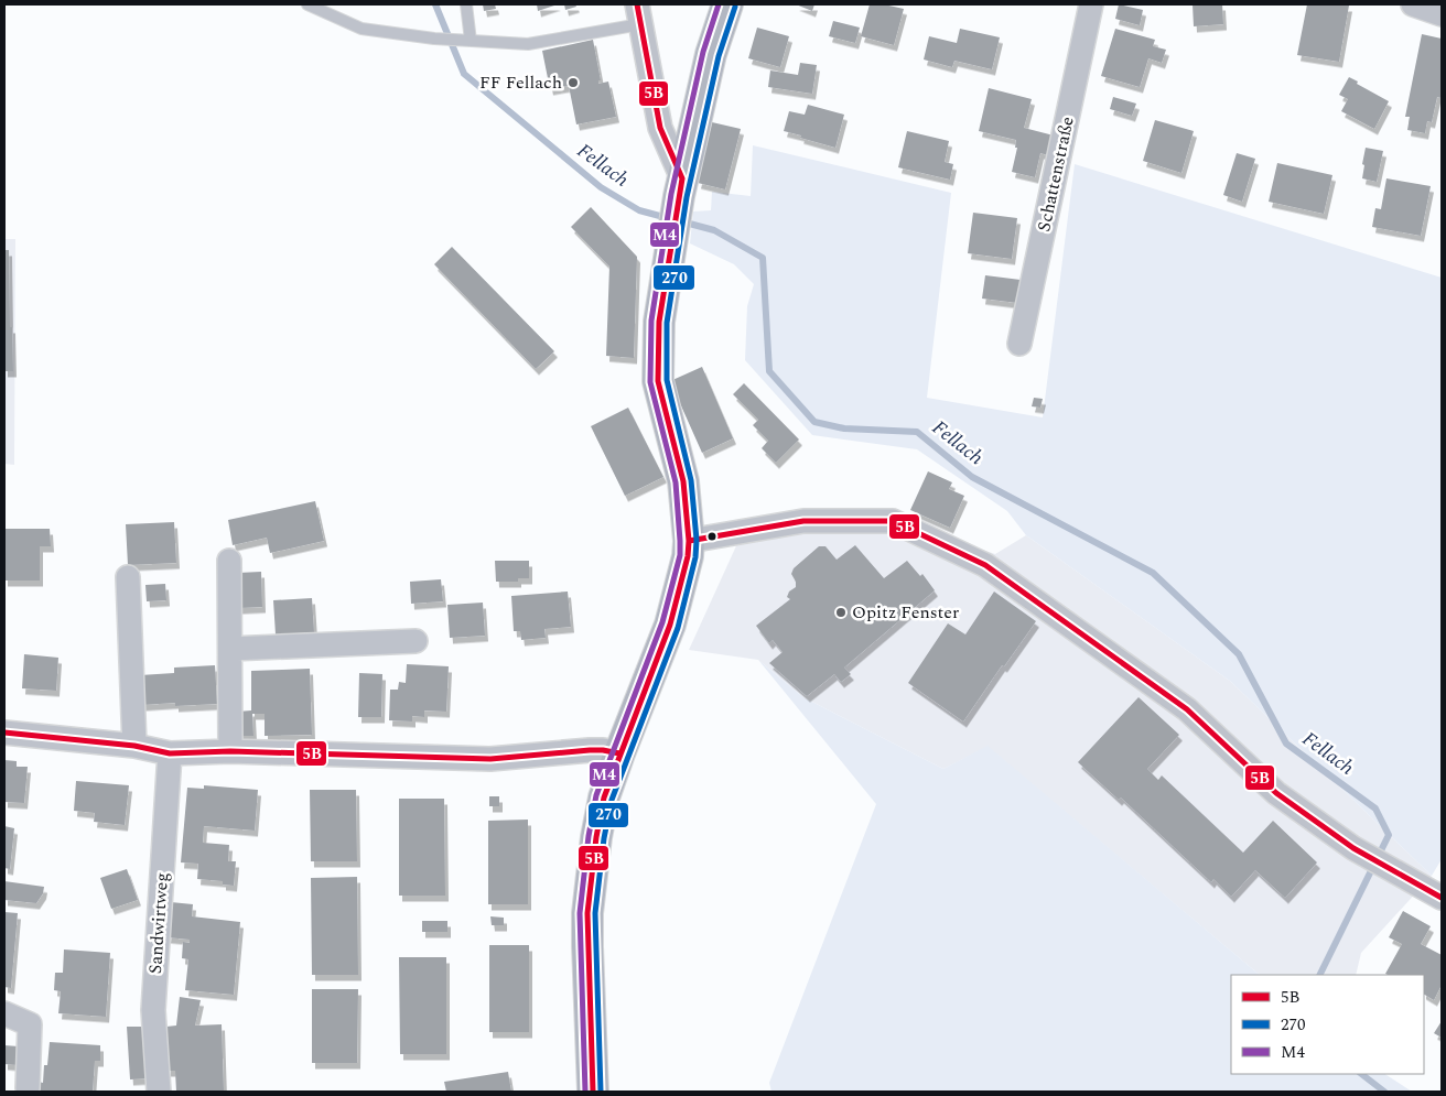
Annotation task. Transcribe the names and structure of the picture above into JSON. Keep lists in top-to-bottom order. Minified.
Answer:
{"streets":{"street":["Schattenstraße","Sandwirtweg"]},"water":["Fellach"],"places":["FF Fellach","Opitz Fenster"],"lines":["transit line 5B","transit line M4","transit line 270"],"legend":["5B","270","M4"]}
